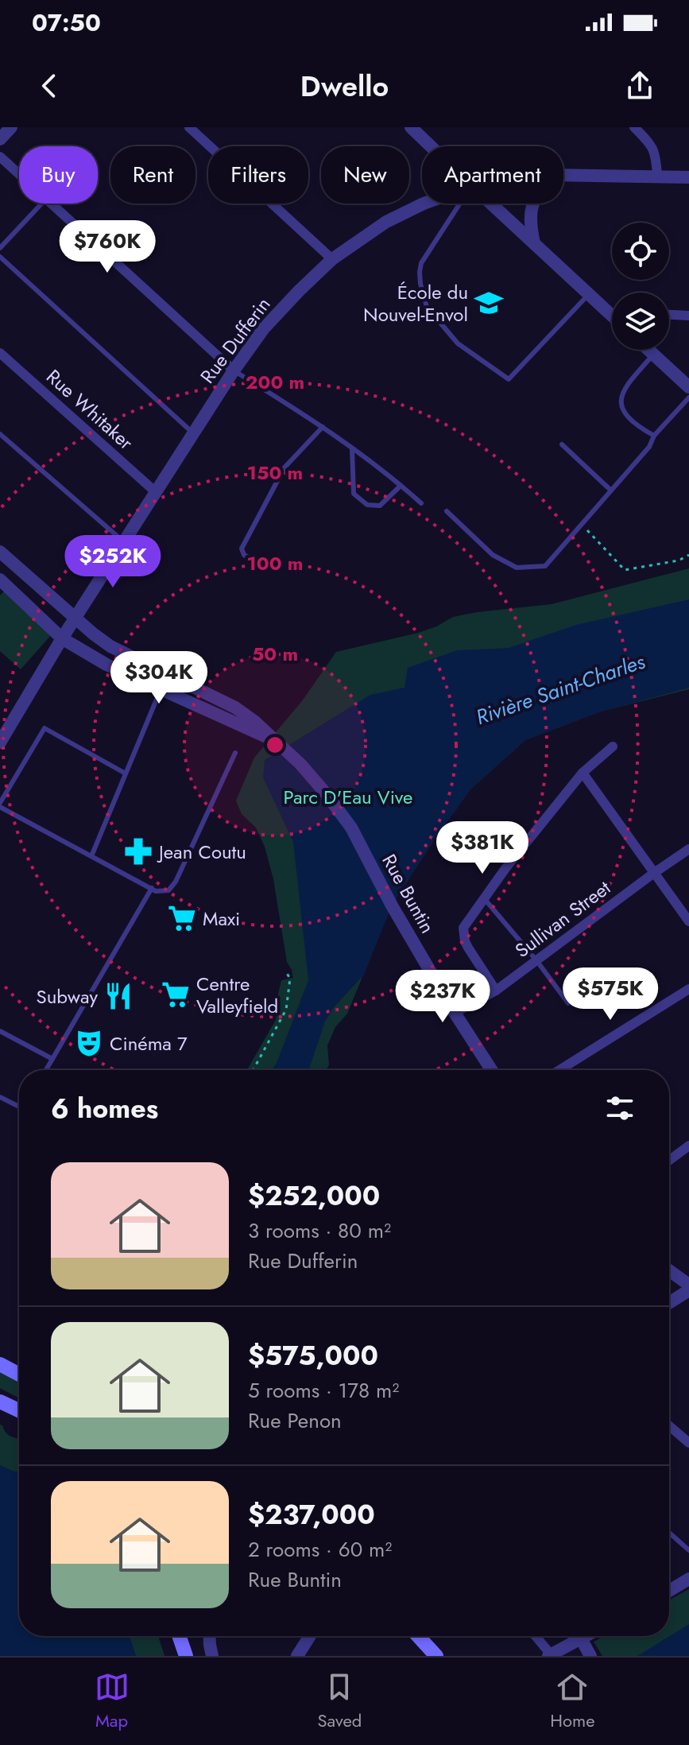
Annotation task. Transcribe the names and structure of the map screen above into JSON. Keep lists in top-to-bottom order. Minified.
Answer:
{"streets":{"street":["Rue Dufferin","Rue Whitaker","Rue Buntin","Sullivan Street"]},"crossings":[["Rue Dufferin","Rue Whitaker"],["Rue Dufferin","Rue Buntin"],["Rue Buntin","Sullivan Street"]],"water":["Rivière Saint-Charles"],"parks":["Parc D'Eau Vive"],"places":{"school or university":["École du Nouvel-Envol"],"pharmacy":["Jean Coutu"],"supermarket":["Maxi","Centre Valleyfield"],"restaurant":["Subway"],"theatre":["Cinéma 7"]},"page":{"status":"07:50","header":"Dwello","chip":["Buy","Rent","Filters","New","Apartment"],"price":["$760K","$252K","$304K","$381K","$575K","$237K"],"heading":"6 homes","list":[{"name":"$252,000","note":"3 rooms · 80 m² · Rue Dufferin"},{"name":"$575,000","note":"5 rooms · 178 m² · Rue Penon"},{"name":"$237,000","note":"2 rooms · 60 m² · Rue Buntin"}],"tabs":["Map","Saved","Home"]},"rings":["200 m","150 m","100 m","50 m"]}
